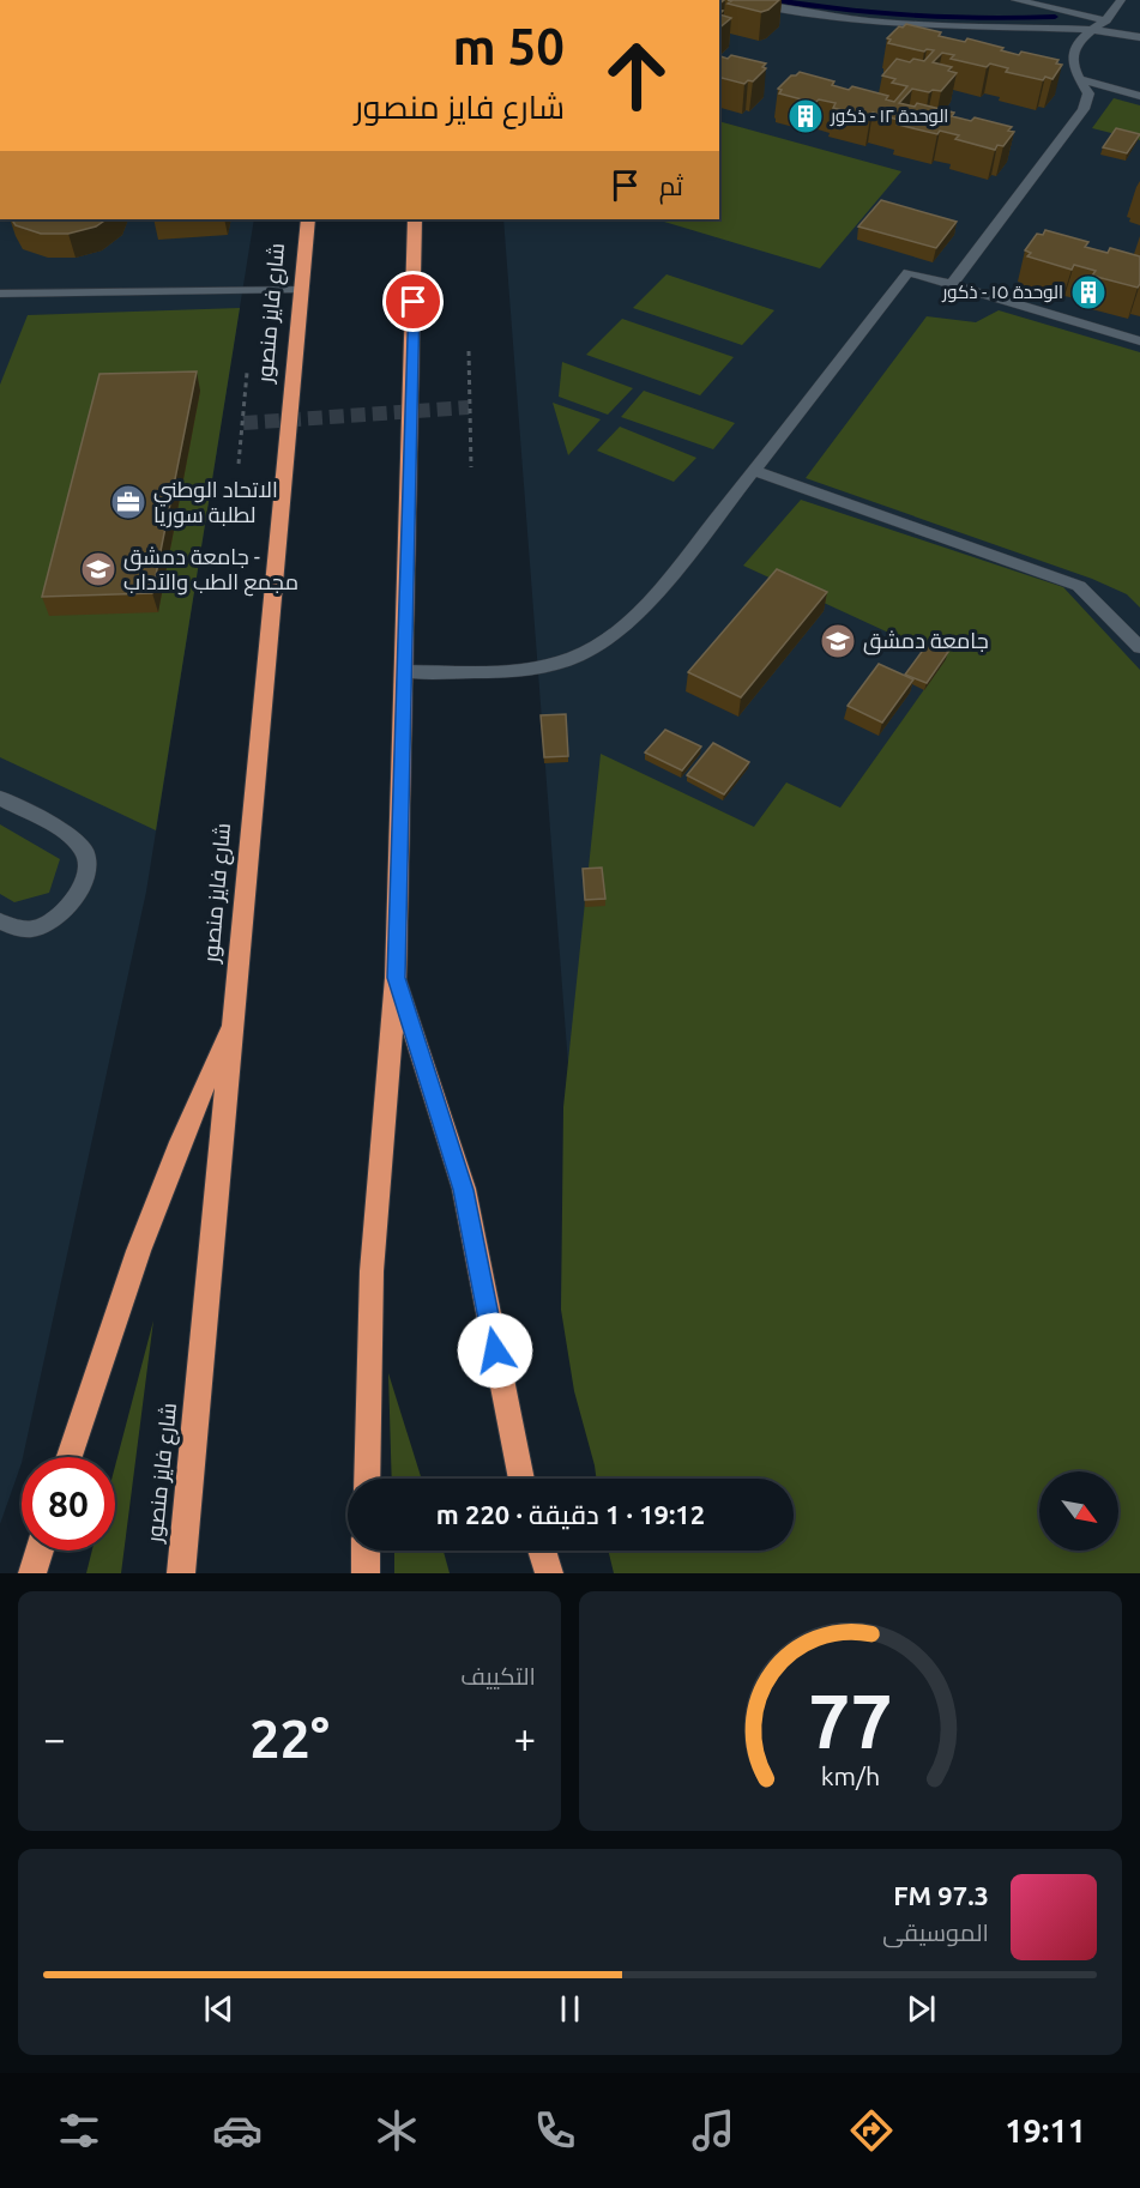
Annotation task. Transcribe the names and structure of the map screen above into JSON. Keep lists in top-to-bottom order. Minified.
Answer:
{"streets":{"highway":["شارع فايز منصور"]},"places":{"building":["الوحدة ١٢ - ذكور","الوحدة ١٥ - ذكور"],"office":["الاتحاد الوطني لطلبة سوريا"],"school or university":["جامعة دمشق - مجمع الطب والآداب","جامعة دمشق"]},"north":"bottom right","page":{"turn":["50 m","شارع فايز منصور"],"then":"ثم","limit":"80","trip":"19:12 · 1 دقيقة · 220 m","tile":"التكييف","heat":["−","22°","+"],"song":["97.3 FM","الموسيقى"],"tabs":"19:11","gauge":["77","km/h"]}}
